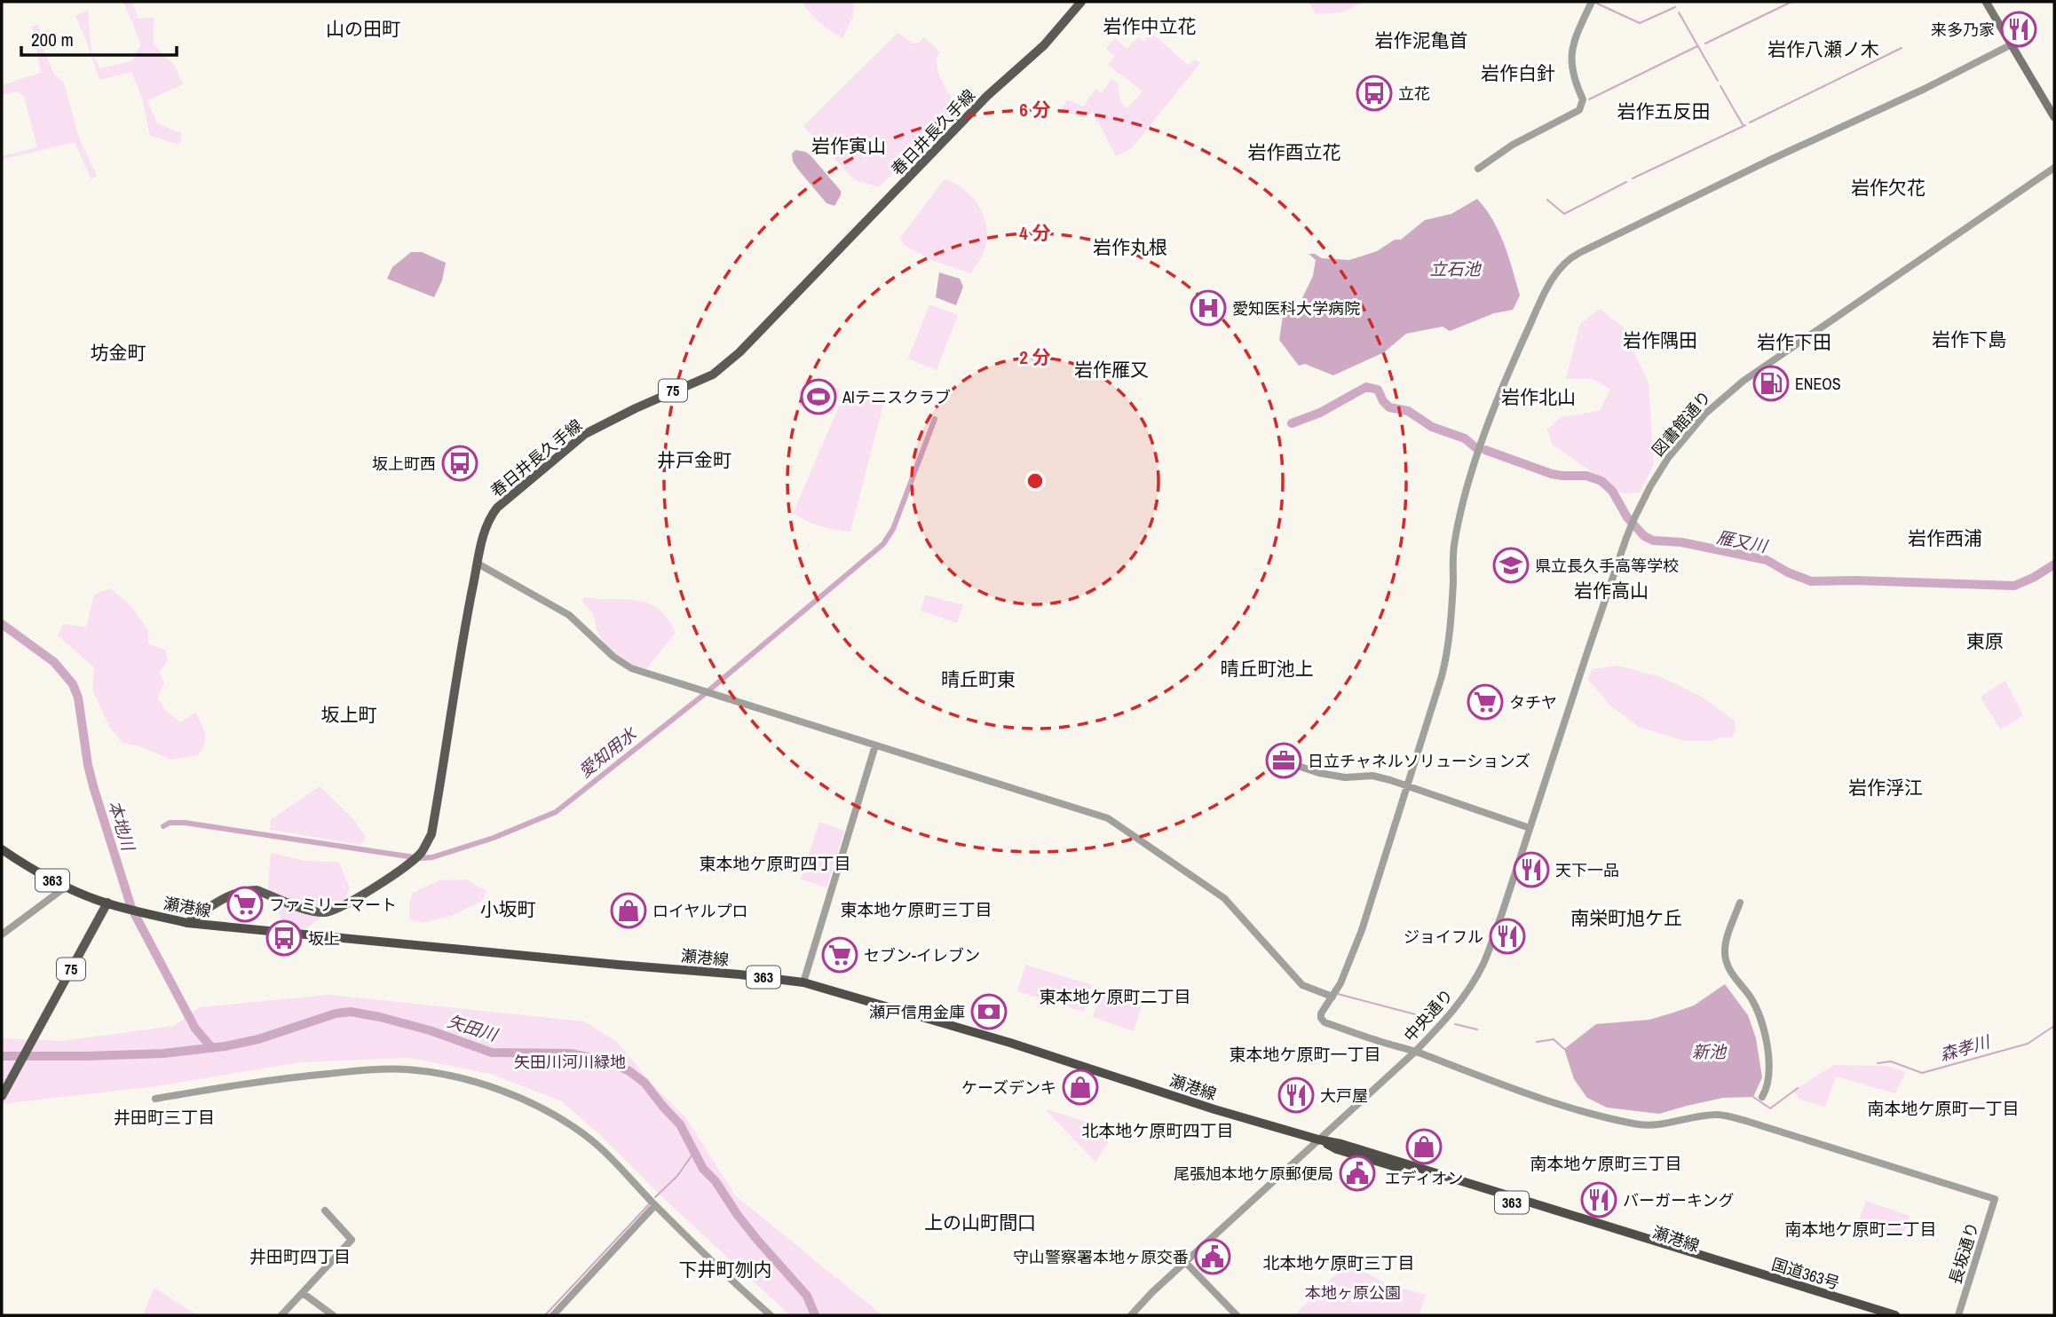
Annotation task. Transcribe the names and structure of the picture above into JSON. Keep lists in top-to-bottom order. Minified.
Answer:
{"streets":{"highway":["363","瀬港線","国道363号"],"main road":["春日井長久手線","75"],"street":["図書館通り","中央通り","長坂通り"]},"crossings":[["春日井長久手線","瀬港線"],["75","363"],["75","瀬港線"],["図書館通り","中央通り"],["363","瀬港線"],["瀬港線","中央通り"],["瀬港線","国道363号"],["中央通り","長坂通り"]],"districts":["岩作中立花","山の田町","岩作泥亀首","岩作八瀬ノ木","岩作白針","岩作五反田","岩作寅山","岩作酉立花","岩作欠花","岩作丸根","岩作下島","岩作隅田","岩作下田","坊金町","岩作雁又","岩作北山","井戸金町","岩作西浦","岩作高山","東原","晴丘町池上","晴丘町東","坂上町","岩作浮江","東本地ケ原町四丁目","小坂町","東本地ケ原町三丁目","南栄町旭ケ丘","東本地ケ原町二丁目","東本地ケ原町一丁目","南本地ケ原町一丁目","井田町三丁目","北本地ケ原町四丁目","南本地ケ原町三丁目","上の山町間口","南本地ケ原町二丁目","井田町四丁目","北本地ケ原町三丁目","下井町刎内"],"water":["立石池","雁又川","愛知用水","本地川","矢田川","森孝川","新池"],"parks":["矢田川河川緑地","本地ヶ原公園"],"places":{"restaurant":["来多乃家","天下一品","ジョイフル","大戸屋","バーガーキング"],"bus stop":["立花","坂上町西","坂上"],"hospital":["愛知医科大学病院"],"fuel station":["ENEOS"],"sports":["AIテニスクラブ"],"school or university":["県立長久手高等学校"],"supermarket":["タチヤ","ファミリーマート","セブン-イレブン"],"office":["日立チャネルソリューションズ"],"shop":["ロイヤルプロ","ケーズデンキ","エディオン"],"bank":["瀬戸信用金庫"],"public building":["尾張旭本地ケ原郵便局","守山警察署本地ヶ原交番"]},"scale_bar":"200 m","rings":["6 分","4 分","2 分"]}
